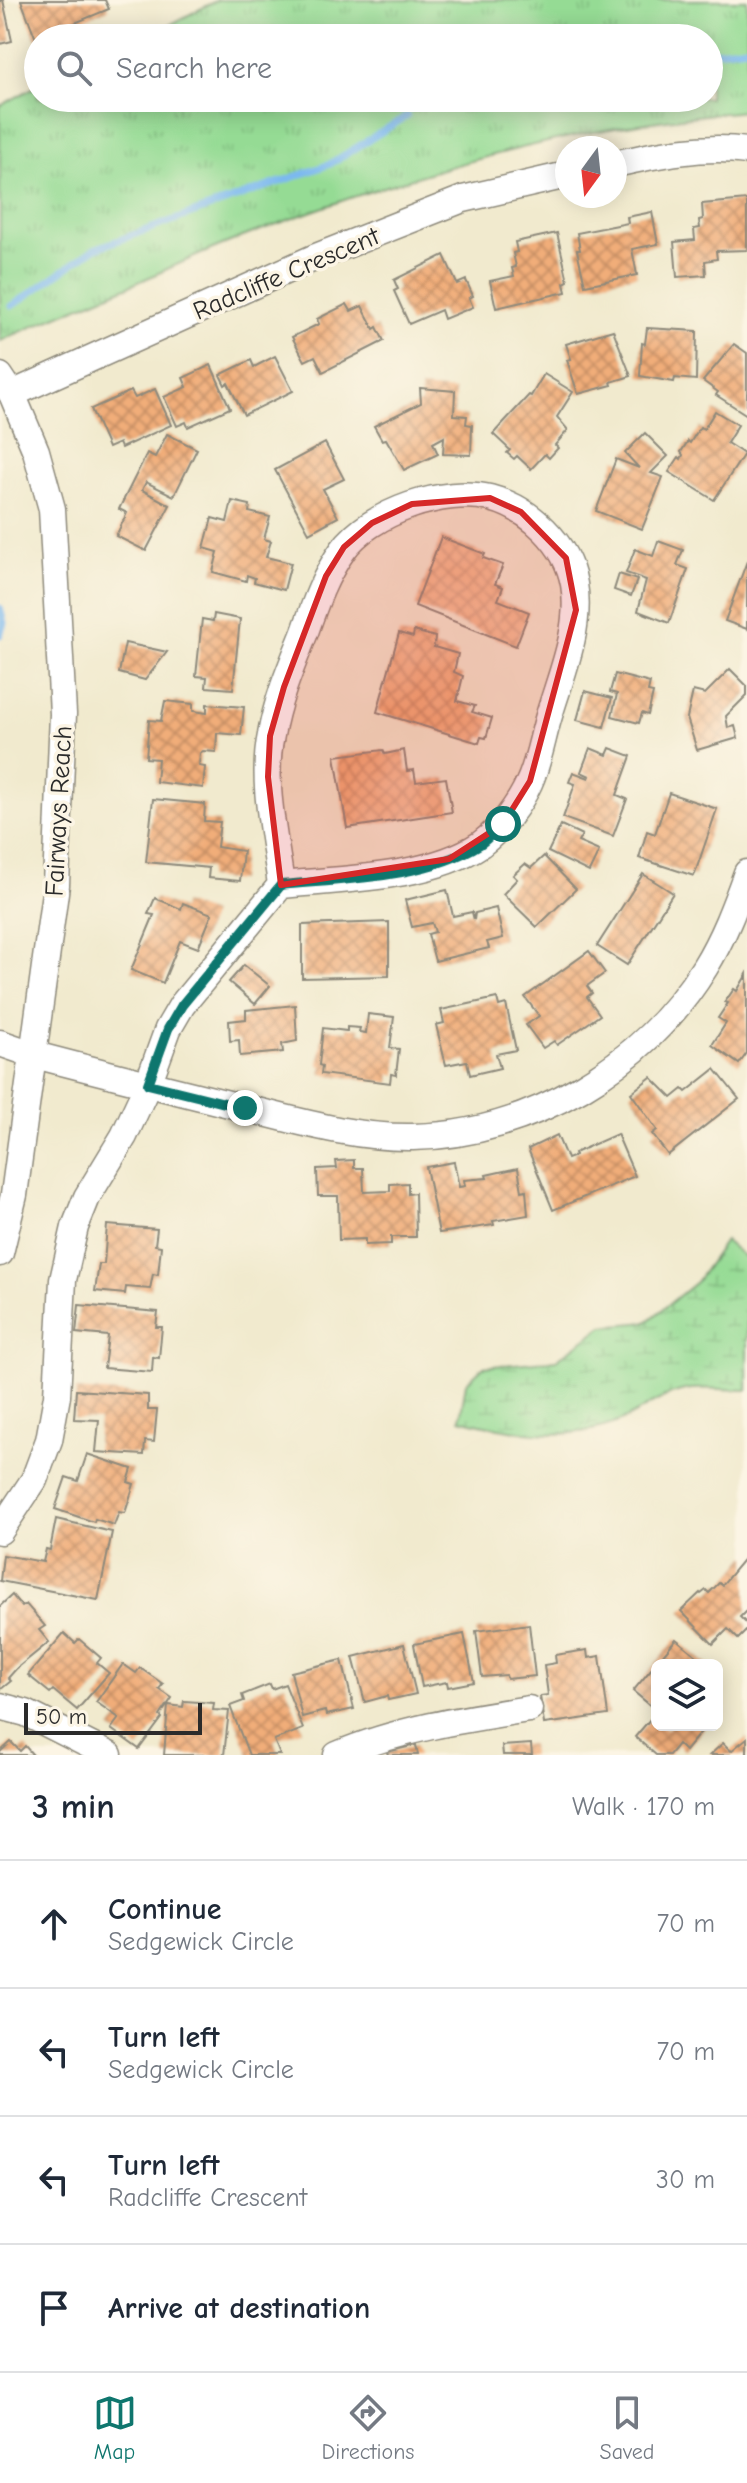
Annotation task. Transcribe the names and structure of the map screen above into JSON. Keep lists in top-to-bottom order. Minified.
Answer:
{"streets":{"street":["Radcliffe Crescent","Fairways Reach"]},"crossings":[["Radcliffe Crescent","Fairways Reach"]],"scale_bar":"50 m","north":"bottom","page":{"search":"Search here","scale":"50 m","heading":["3 min","Walk · 170 m"],"list":[["Continue","Sedgewick Circle","70 m"],["Turn left","Sedgewick Circle","70 m"],["Turn left","Radcliffe Crescent","30 m"],"Arrive at destination"],"nav":["Map","Directions","Saved"]}}
